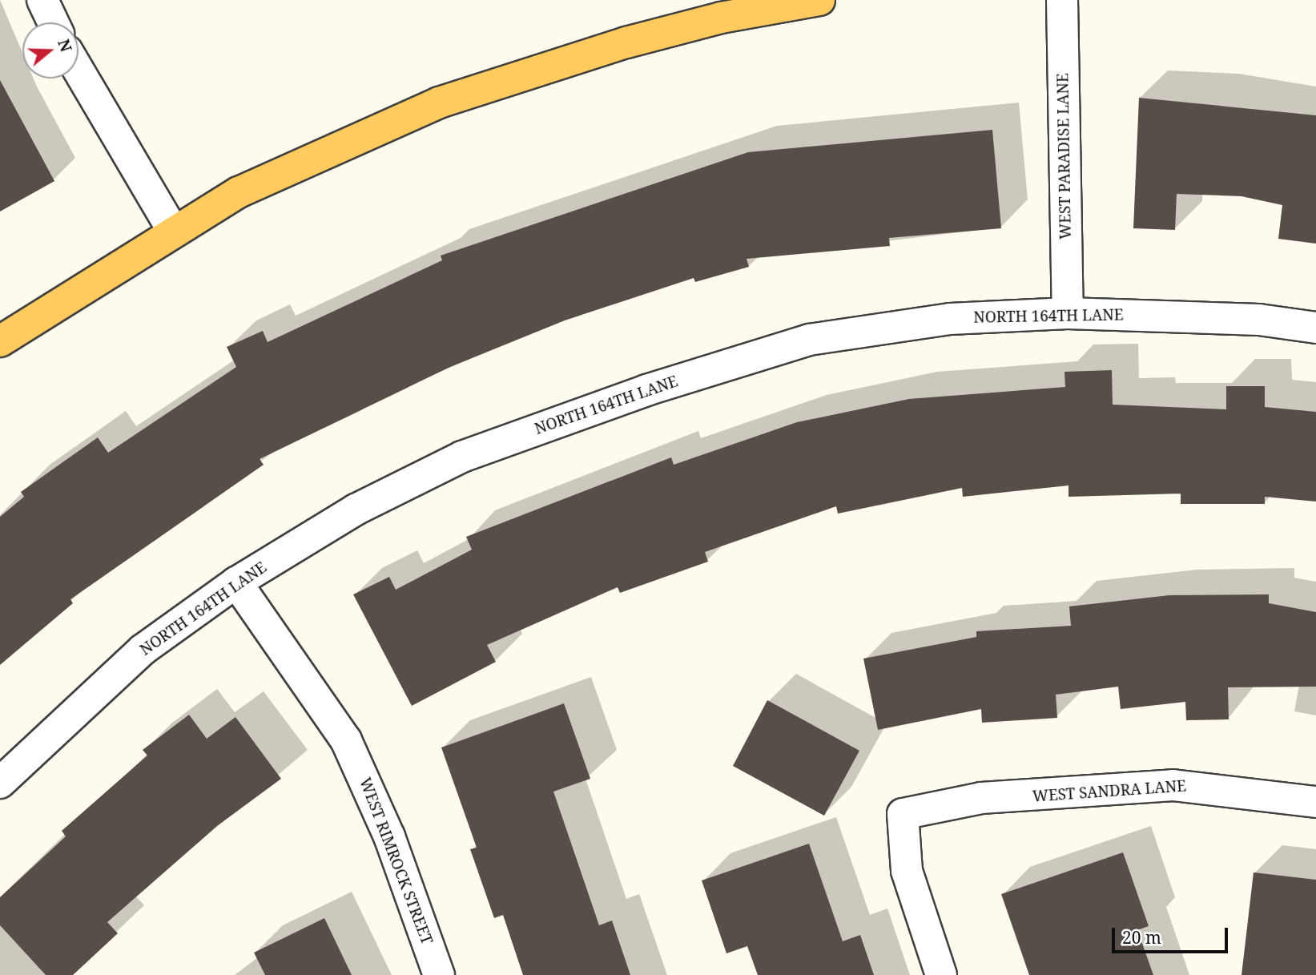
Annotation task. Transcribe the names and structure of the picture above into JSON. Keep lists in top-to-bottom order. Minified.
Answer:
{"streets":{"street":["WEST PARADISE LANE","NORTH 164TH LANE","WEST SANDRA LANE","WEST RIMROCK STREET"]},"crossings":[["WEST PARADISE LANE","NORTH 164TH LANE"],["NORTH 164TH LANE","WEST RIMROCK STREET"]],"scale_bar":"20 m","north":"right"}
